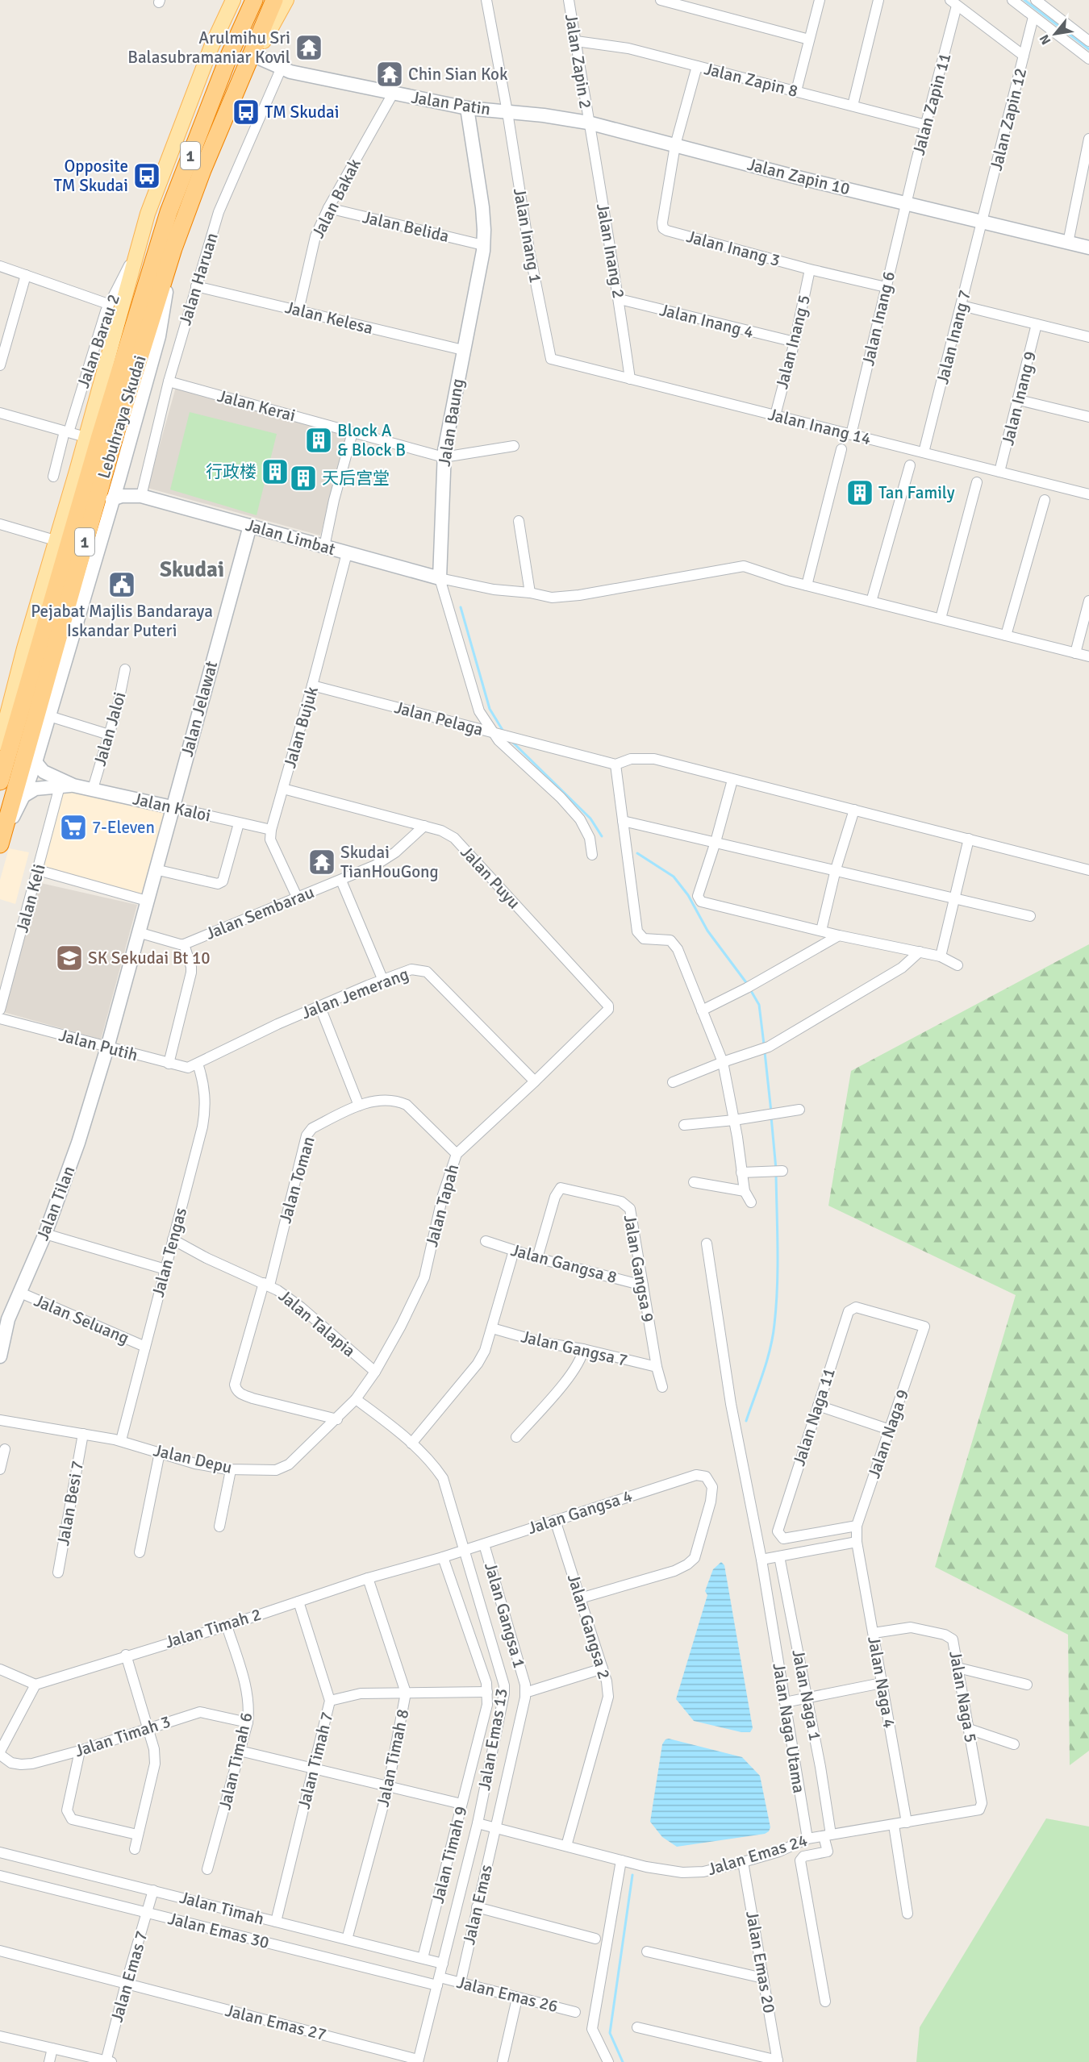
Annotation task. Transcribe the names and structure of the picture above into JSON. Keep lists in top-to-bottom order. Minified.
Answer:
{"streets":{"highway":["1","Lebuhraya Skudai"],"street":["Jalan Zapin 2","Jalan Zapin 8","Jalan Patin","Jalan Zapin 11","Jalan Zapin 12","Jalan Zapin 10","Jalan Bakak","Jalan Belida","Jalan Inang 1","Jalan Inang 3","Jalan Inang 2","Jalan Haruan","Jalan Kelesa","Jalan Inang 6","Jalan Inang 4","Jalan Inang 7","Jalan Barau 2","Jalan Inang 5","Jalan Inang 9","Jalan Kerai","Jalan Baung","Jalan Inang 14","Jalan Limbat","Jalan Jelawat","Jalan Pelaga","Jalan Bujuk","Jalan Jaloi","Jalan Kaloi","Jalan Puyu","Jalan Keli","Jalan Sembarau","Jalan Jemerang","Jalan Putih","Jalan Toman","Jalan Tilan","Jalan Tapah","Jalan Tengas","Jalan Gangsa 8","Jalan Gangsa 9","Jalan Seluang","Jalan Talapia","Jalan Gangsa 7","Jalan Naga 11","Jalan Naga 9","Jalan Depu","Jalan Besi 7","Jalan Gangsa 4","Jalan Gangsa 1","Jalan Gangsa 2","Jalan Timah 2","Jalan Naga 4","Jalan Naga 1","Jalan Naga 5","Jalan Naga Utama","Jalan Timah 3","Jalan Emas 13","Jalan Timah 8","Jalan Timah 7","Jalan Timah 6","Jalan Timah 9","Jalan Emas 24","Jalan Emas","Jalan Timah","Jalan Emas 30","Jalan Emas 20","Jalan Emas 7","Jalan Emas 26","Jalan Emas 27"]},"crossings":[["Jalan Zapin 2","Jalan Zapin 8"],["Jalan Zapin 2","Jalan Zapin 10"],["Jalan Zapin 2","Jalan Inang 2"],["Jalan Zapin 8","Jalan Zapin 11"],["Jalan Patin","Jalan Zapin 10"],["Jalan Patin","Jalan Bakak"],["Jalan Patin","Jalan Inang 1"],["Jalan Patin","Jalan Haruan"],["Jalan Patin","Jalan Baung"],["Jalan Zapin 11","Jalan Zapin 10"],["Jalan Zapin 11","Jalan Inang 6"],["Jalan Zapin 12","Jalan Zapin 10"],["Jalan Zapin 12","Jalan Inang 7"],["Jalan Zapin 10","Jalan Inang 1"],["Jalan Zapin 10","Jalan Inang 3"],["Jalan Zapin 10","Jalan Inang 2"],["Jalan Zapin 10","Jalan Inang 6"],["Jalan Zapin 10","Jalan Inang 7"],["Jalan Bakak","Jalan Belida"],["Jalan Bakak","Jalan Kelesa"],["Jalan Belida","Jalan Baung"],["Jalan Inang 1","Jalan Inang 14"],["Jalan Inang 3","Jalan Inang 6"],["Jalan Inang 3","Jalan Inang 5"],["Jalan Inang 2","Jalan Inang 4"],["Jalan Inang 2","Jalan Inang 14"],["Jalan Haruan","Jalan Kelesa"],["Jalan Haruan","Jalan Kerai"],["Jalan Haruan","Jalan Limbat"],["Jalan Kelesa","Jalan Baung"],["Jalan Inang 6","Jalan Inang 14"],["Jalan Inang 4","Jalan Inang 5"],["Jalan Inang 7","Jalan Inang 14"],["Jalan Inang 5","Jalan Inang 14"],["Jalan Inang 9","Jalan Inang 14"],["Jalan Kerai","Jalan Baung"],["Jalan Baung","Jalan Limbat"],["Jalan Baung","Jalan Pelaga"],["Jalan Limbat","Jalan Jelawat"],["Jalan Limbat","Jalan Bujuk"],["Jalan Jelawat","Jalan Kaloi"],["Jalan Jelawat","Jalan Sembarau"],["Jalan Jelawat","Jalan Tilan"],["Jalan Pelaga","Jalan Bujuk"],["Jalan Bujuk","Jalan Kaloi"],["Jalan Bujuk","Jalan Puyu"],["Jalan Bujuk","Jalan Sembarau"],["Jalan Jaloi","Jalan Kaloi"],["Jalan Kaloi","Jalan Keli"],["Jalan Puyu","Jalan Sembarau"],["Jalan Puyu","Jalan Tapah"],["Jalan Sembarau","Jalan Tilan"],["Jalan Jemerang","Jalan Putih"],["Jalan Jemerang","Jalan Tapah"],["Jalan Jemerang","Jalan Tengas"],["Jalan Putih","Jalan Tilan"],["Jalan Putih","Jalan Tengas"],["Jalan Toman","Jalan Tapah"],["Jalan Toman","Jalan Talapia"],["Jalan Tilan","Jalan Seluang"],["Jalan Tapah","Jalan Talapia"],["Jalan Tapah","Jalan Depu"],["Jalan Tengas","Jalan Seluang"],["Jalan Tengas","Jalan Depu"],["Jalan Gangsa 8","Jalan Gangsa 9"],["Jalan Gangsa 9","Jalan Gangsa 7"],["Jalan Talapia","Jalan Depu"],["Jalan Naga 11","Jalan Naga 9"],["Jalan Naga 9","Jalan Naga 4"],["Jalan Depu","Jalan Besi 7"],["Jalan Depu","Jalan Emas 13"],["Jalan Gangsa 4","Jalan Gangsa 1"],["Jalan Gangsa 4","Jalan Gangsa 2"],["Jalan Gangsa 4","Jalan Timah 2"],["Jalan Gangsa 4","Jalan Emas 13"],["Jalan Gangsa 1","Jalan Emas 24"],["Jalan Gangsa 1","Jalan Emas"],["Jalan Gangsa 2","Jalan Emas 24"],["Jalan Timah 2","Jalan Emas 13"],["Jalan Timah 2","Jalan Timah 8"],["Jalan Timah 2","Jalan Timah 7"],["Jalan Timah 2","Jalan Timah 6"],["Jalan Timah 2","Jalan Timah 9"],["Jalan Naga 4","Jalan Naga 5"],["Jalan Naga 4","Jalan Emas 24"],["Jalan Naga 1","Jalan Emas 24"],["Jalan Naga 5","Jalan Emas 24"],["Jalan Naga Utama","Jalan Emas 24"],["Jalan Timah 3","Jalan Timah 6"],["Jalan Emas 13","Jalan Emas 24"],["Jalan Emas 13","Jalan Timah"],["Jalan Emas 13","Jalan Emas 30"],["Jalan Emas 13","Jalan Emas 26"],["Jalan Emas 13","Jalan Emas 27"],["Jalan Timah 8","Jalan Timah"],["Jalan Timah 7","Jalan Timah"],["Jalan Timah 9","Jalan Timah"],["Jalan Emas 24","Jalan Emas"],["Jalan Emas 24","Jalan Emas 20"],["Jalan Emas","Jalan Emas 26"],["Jalan Timah","Jalan Emas 7"],["Jalan Emas 30","Jalan Emas 7"],["Jalan Emas 30","Jalan Emas 26"],["Jalan Emas 7","Jalan Emas 27"]],"districts":["Skudai"],"places":{"temple":["Arulmihu Sri Balasubramaniar Kovil","Chin Sian Kok","Skudai TianHouGong"],"bus stop":["TM Skudai","Opposite TM Skudai"],"building":["Block A & Block B","行政楼","天后宫堂","Tan Family"],"public building":["Pejabat Majlis Bandaraya Iskandar Puteri"],"supermarket":["7-Eleven"],"school or university":["SK Sekudai Bt 10"]},"north":"bottom left"}
